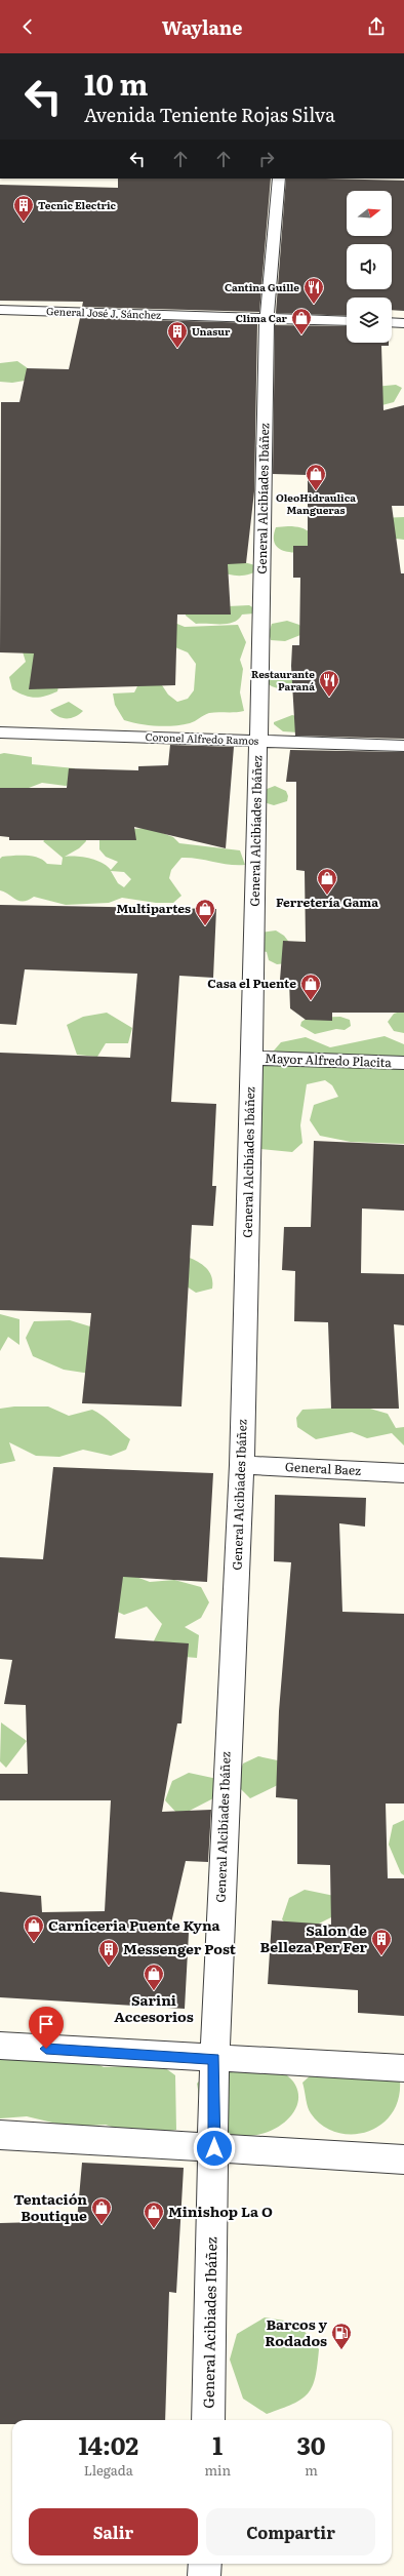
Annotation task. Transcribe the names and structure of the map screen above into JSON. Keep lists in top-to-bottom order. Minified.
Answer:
{"streets":{"street":["General José J. Sánchez","General Alcibíades Ibáñez","Coronel Alfredo Ramos","Mayor Alfredo Placita","General Baez","General Acibiades Ibáñez"]},"crossings":[["General José J. Sánchez","General Alcibíades Ibáñez"],["General Alcibíades Ibáñez","Coronel Alfredo Ramos"],["General Alcibíades Ibáñez","Mayor Alfredo Placita"],["General Alcibíades Ibáñez","General Baez"],["General Alcibíades Ibáñez","General Acibiades Ibáñez"]],"places":{"building":["Tecnic Electric","Unasur","Salon de Belleza Per Fer","Messenger Post"],"restaurant":["Cantina Guille","Restaurante Paraná"],"shop":["Clima Car","OleoHidraulica Mangueras","Ferretería Gama","Multipartes","Casa el Puente","Carniceria Puente Kyna","Sarini Accesorios","Tentación Boutique","Minishop La O"],"fuel station":["Barcos y Rodados"]},"north":"right","page":{"header":"Waylane","turn":["10 m","Avenida Teniente Rojas Silva"],"eta":["14:02","Llegada","1","min","30","m"],"buttons":["Salir","Compartir"]}}
